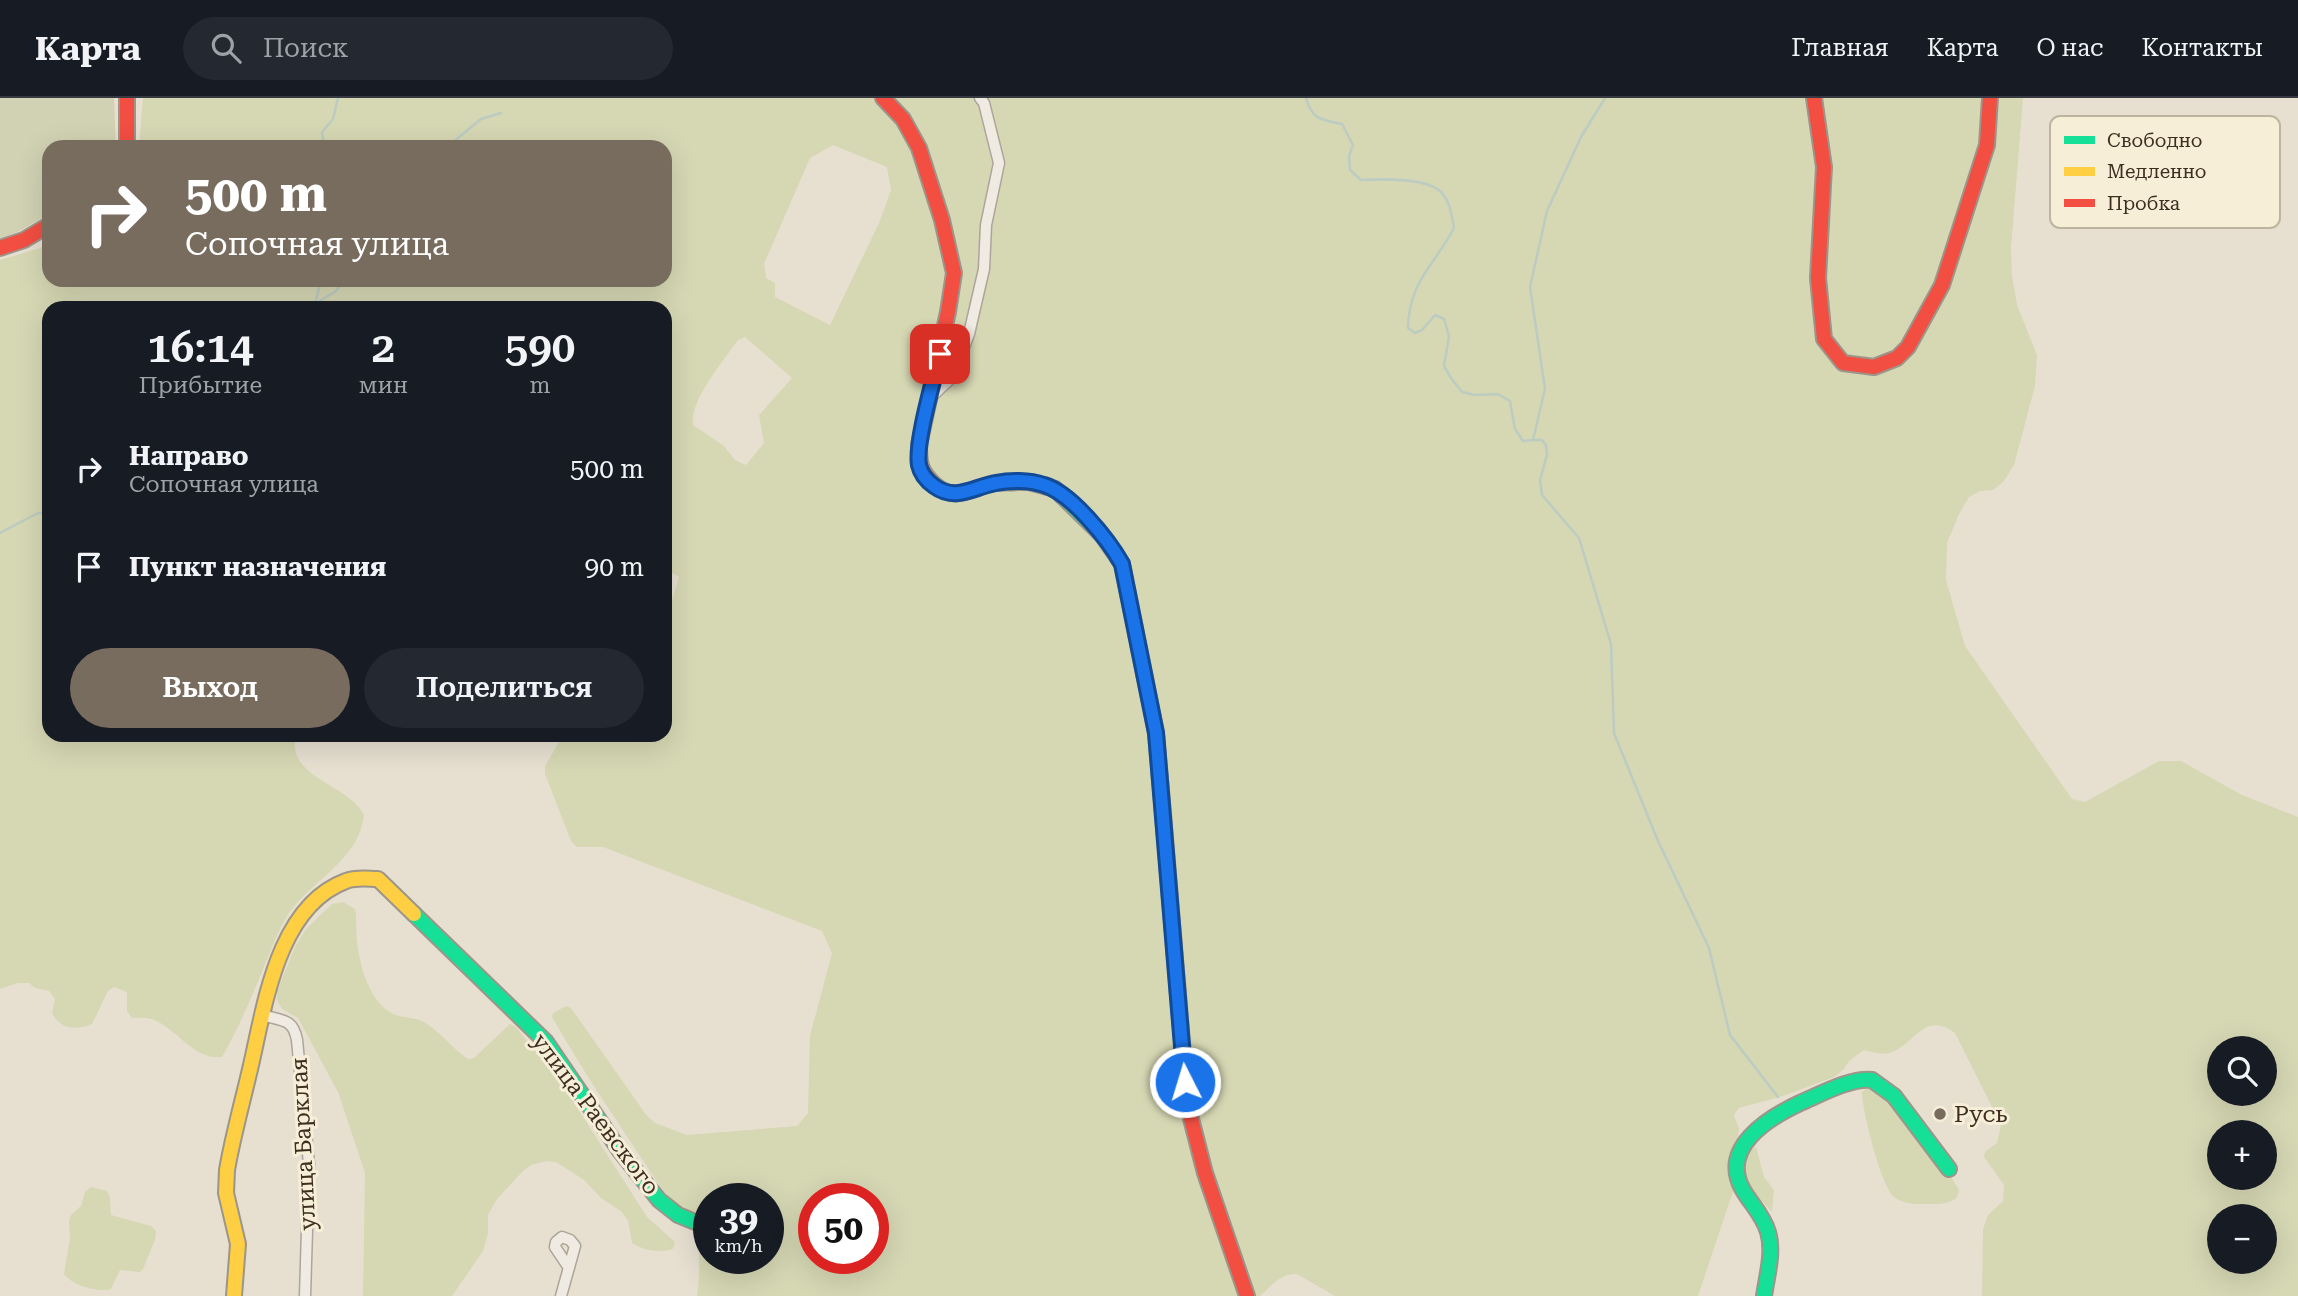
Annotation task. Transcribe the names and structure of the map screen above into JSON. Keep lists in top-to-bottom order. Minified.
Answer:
{"streets":{"street":["улица Раевского","улица Барклая"]},"crossings":[["улица Раевского","улица Барклая"]],"places":["Русь"],"legend":["Свободно","Медленно","Пробка"],"page":{"header":"Карта","search":"Поиск","nav":["Главная","Карта","О нас","Контакты"],"turn":["500 m","Сопочная улица"],"eta":["16:14","Прибытие","2","мин","590","m"],"list":[{"name":"Направо","note":"Сопочная улица","value":"500 m"},{"name":"Пункт назначения","value":"90 m"}],"buttons":["Выход","Поделиться"],"map_buttons":["+","−"],"speed":"39 km/h","limit":"50"}}
